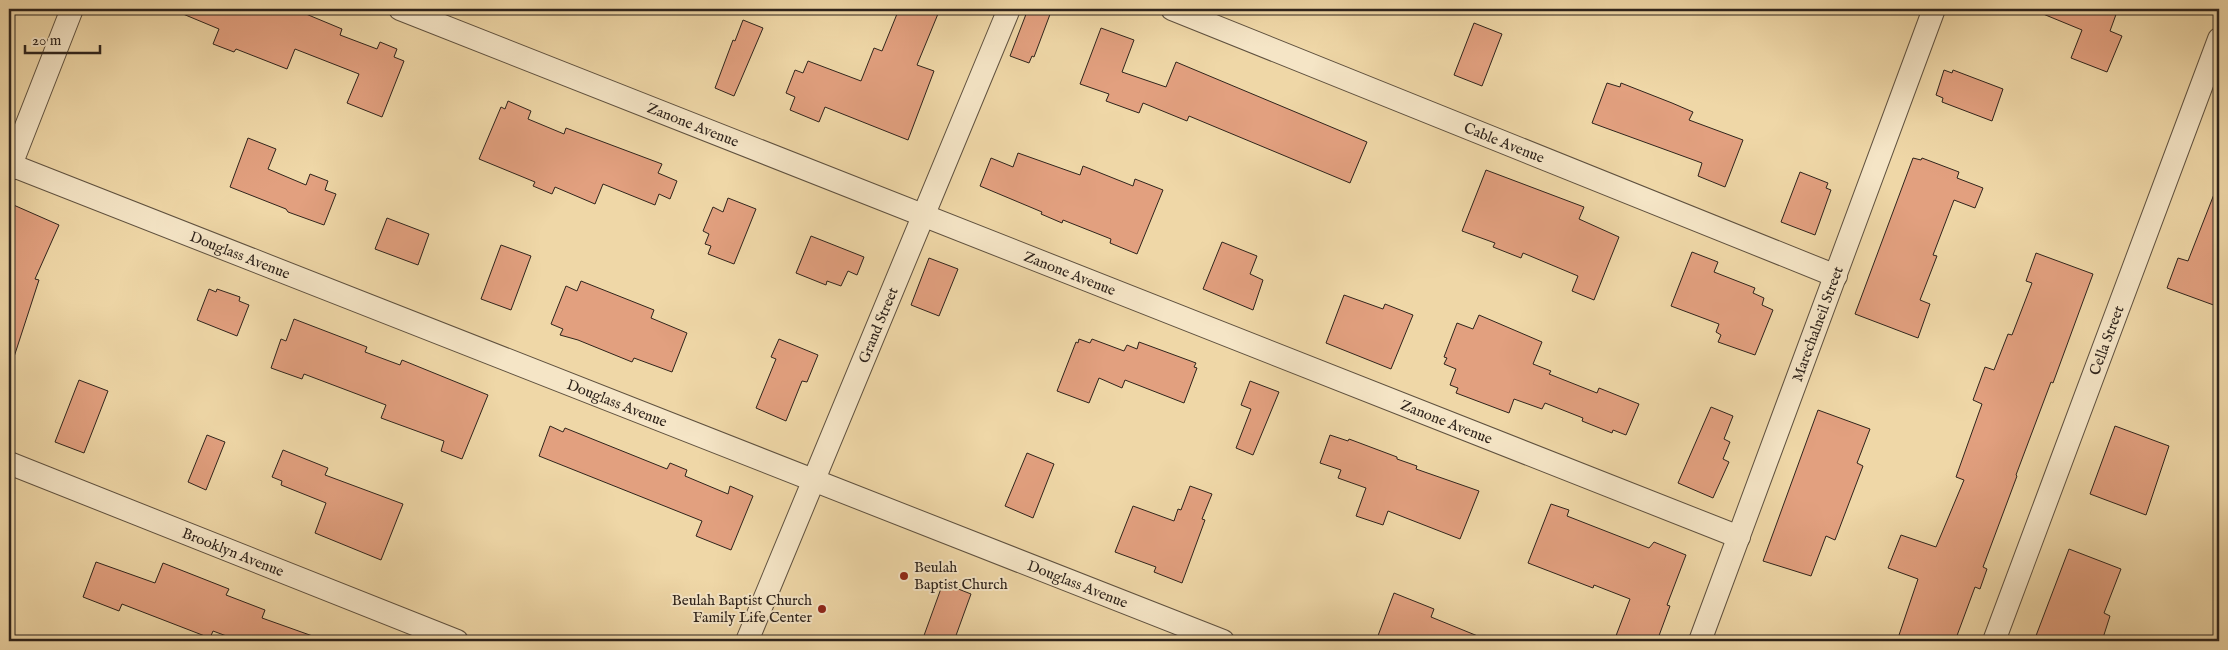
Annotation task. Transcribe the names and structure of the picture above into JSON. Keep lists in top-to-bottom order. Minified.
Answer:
{"streets":{"street":["Zanone Avenue","Cable Avenue","Douglass Avenue","Grand Street","Marechalneil Street","Cella Street","Brooklyn Avenue"]},"crossings":[["Zanone Avenue","Grand Street"],["Zanone Avenue","Marechalneil Street"],["Cable Avenue","Marechalneil Street"],["Douglass Avenue","Grand Street"]],"places":["Beulah Baptist Church","Beulah Baptist Church Family Life Center"],"scale_bar":"20 m"}
